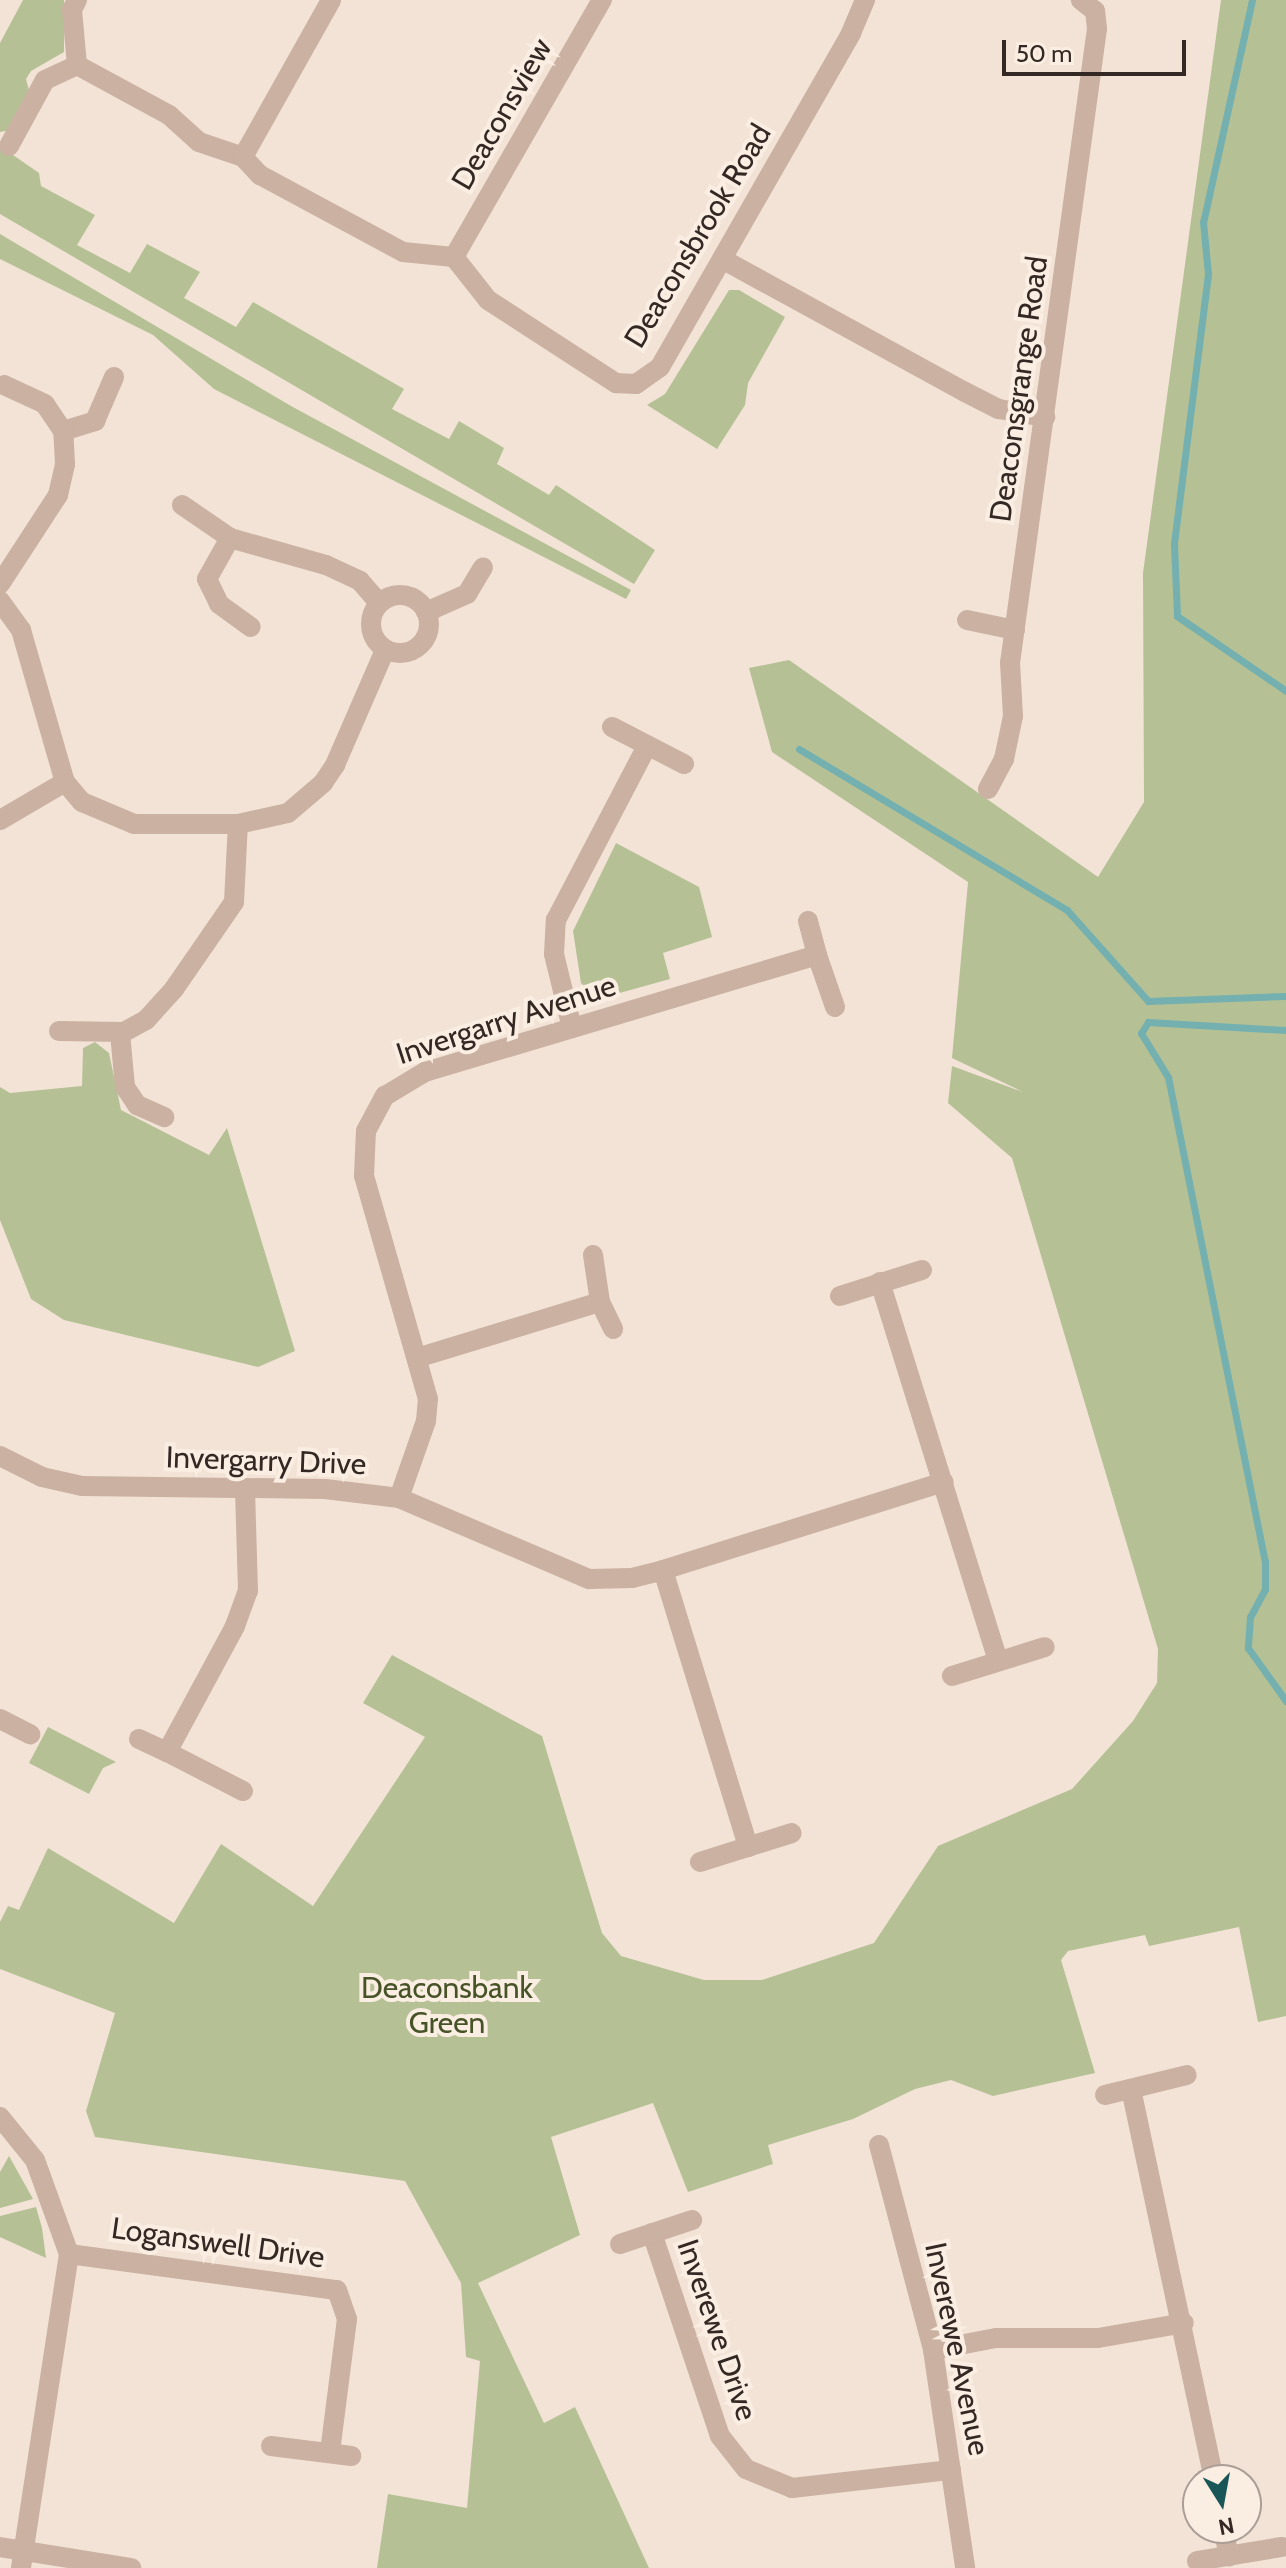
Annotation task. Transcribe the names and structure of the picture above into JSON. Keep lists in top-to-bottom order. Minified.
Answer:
{"streets":{"street":["Deaconsview","Deaconsbrook Road","Deaconsgrange Road","Invergarry Avenue","Invergarry Drive","Loganswell Drive","Inverewe Drive","Inverewe Avenue"]},"crossings":[["Deaconsview","Deaconsbrook Road"],["Invergarry Avenue","Invergarry Drive"],["Inverewe Drive","Inverewe Avenue"]],"parks":["Deaconsbank Green"],"scale_bar":"50 m","north":"bottom"}
